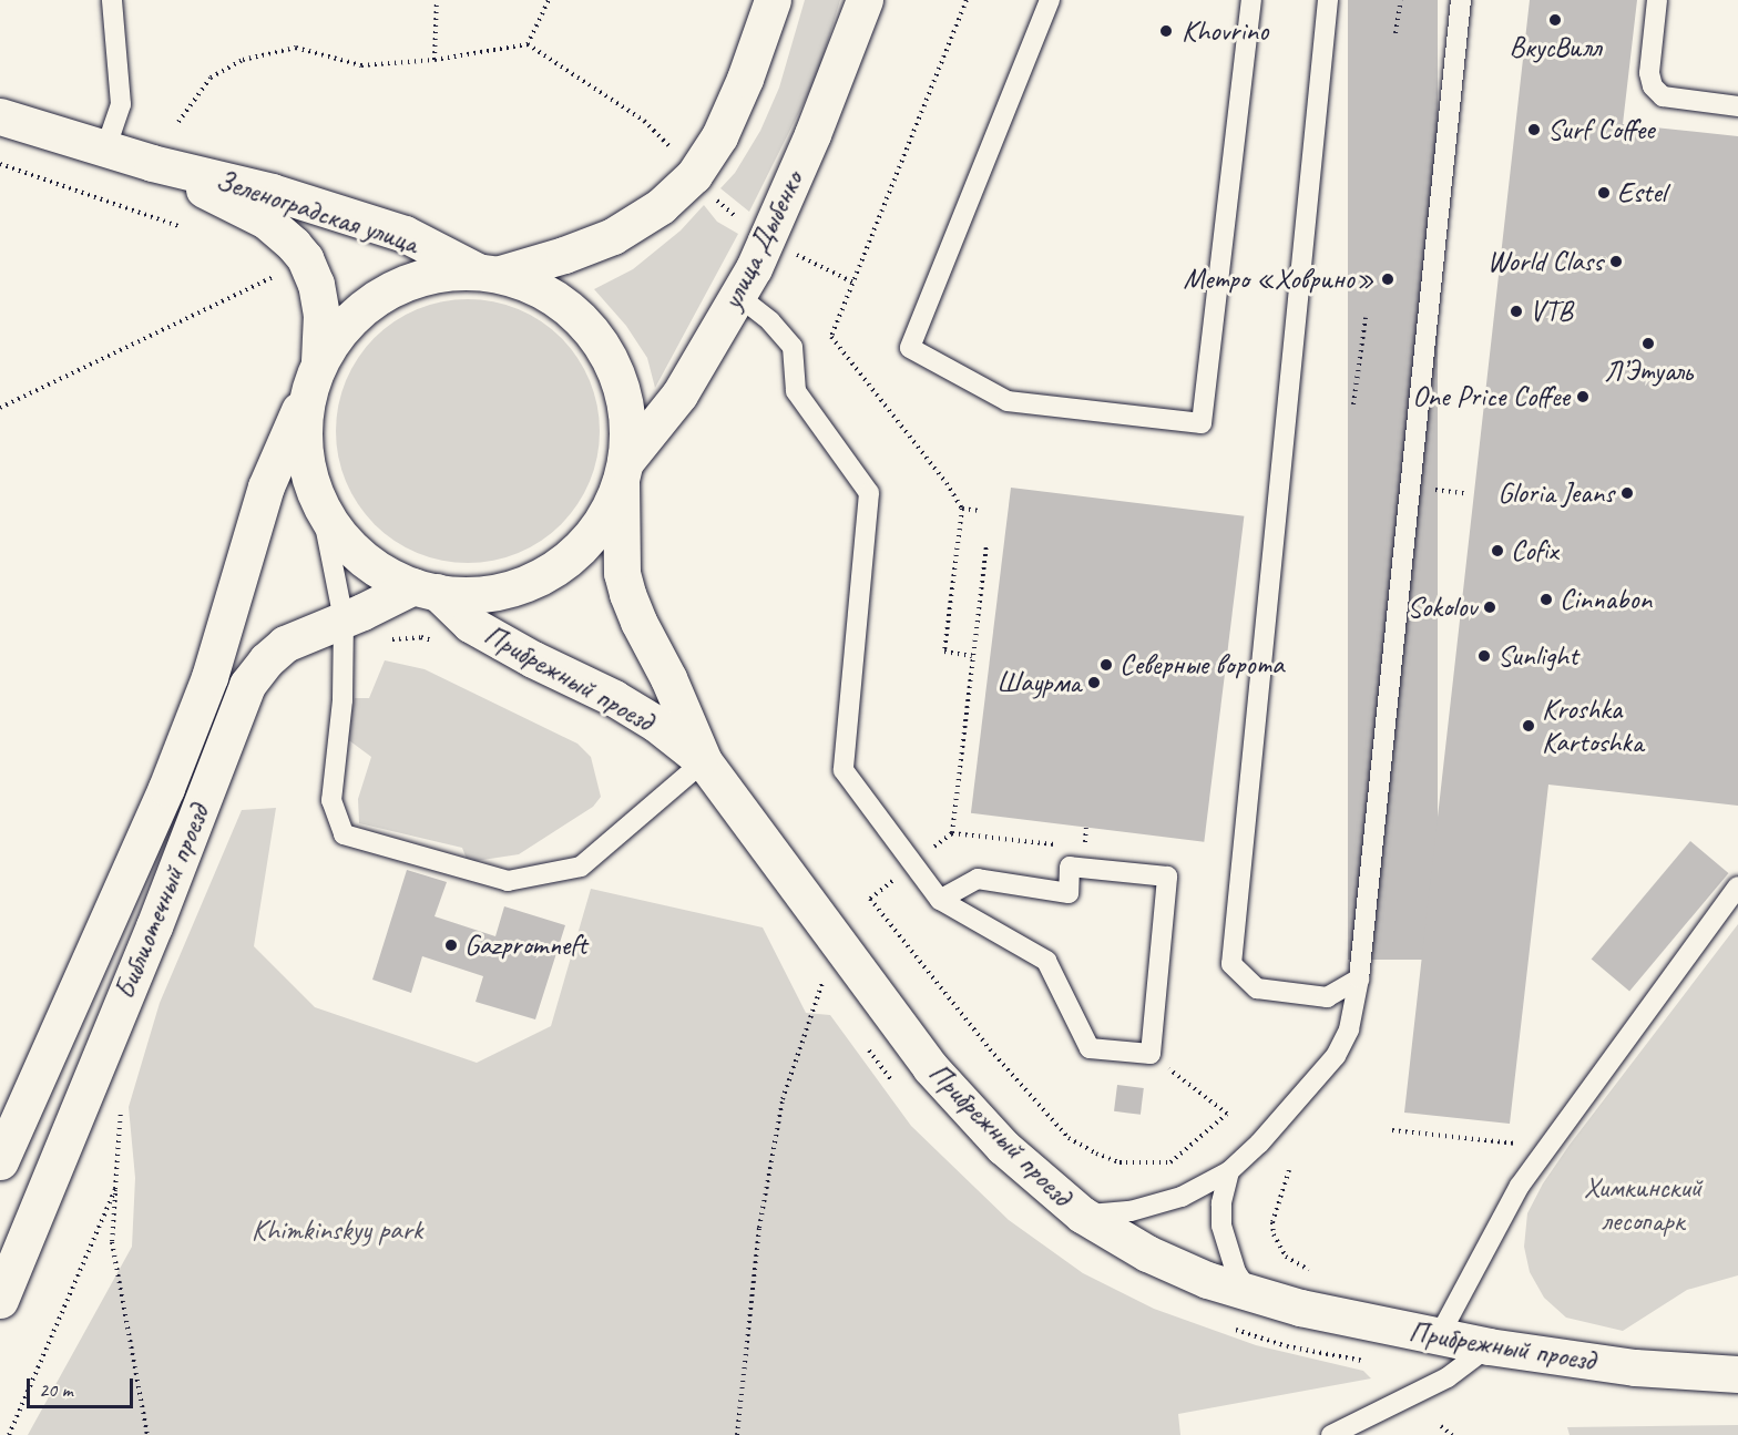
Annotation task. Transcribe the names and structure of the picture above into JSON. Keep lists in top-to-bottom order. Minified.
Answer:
{"streets":{"main road":["Зеленоградская улица","улица Дыбенко","Прибрежный проезд","Библиотечный проезд"]},"crossings":[["Зеленоградская улица","улица Дыбенко"],["Зеленоградская улица","Прибрежный проезд"],["Зеленоградская улица","Библиотечный проезд"],["улица Дыбенко","Прибрежный проезд"],["Прибрежный проезд","Библиотечный проезд"]],"parks":["Химкинский лесопарк","Khimkinskyy park"],"places":["ВкусВилл","Khovrino","Surf Coffee","Estel","World Class","Метро «Ховрино»","VTB","Л’Этуаль","One Price Coffee","Gloria Jeans","Cofix","Cinnabon","Sokolov","Sunlight","Северные ворота","Шаурма","Kroshka Kartoshka","Gazpromneft"],"scale_bar":"20 m"}
